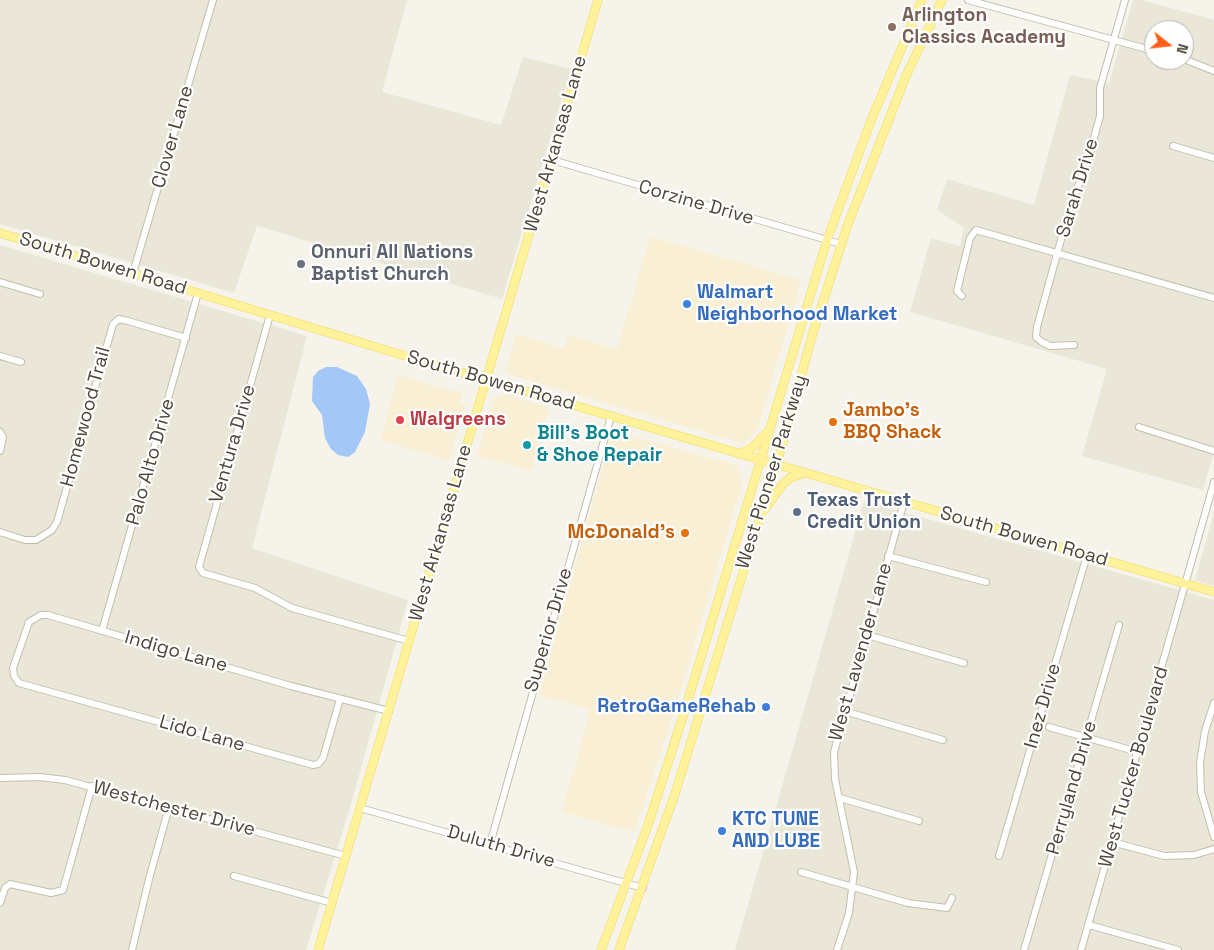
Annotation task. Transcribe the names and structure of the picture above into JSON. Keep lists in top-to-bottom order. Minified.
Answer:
{"streets":{"main road":["West Arkansas Lane","South Bowen Road","West Pioneer Parkway"],"street":["Clover Lane","Sarah Drive","Corzine Drive","Homewood Trail","Ventura Drive","Palo Alto Drive","Superior Drive","Indigo Lane","West Lavender Lane","Inez Drive","Lido Lane","West Tucker Boulevard","Perryland Drive","Westchester Drive","Duluth Drive"]},"crossings":[["Clover Lane","South Bowen Road"],["West Arkansas Lane","Corzine Drive"],["West Arkansas Lane","South Bowen Road"],["West Arkansas Lane","Ventura Drive"],["West Arkansas Lane","Indigo Lane"],["West Arkansas Lane","Westchester Drive"],["West Arkansas Lane","Duluth Drive"],["Corzine Drive","West Pioneer Parkway"],["South Bowen Road","Ventura Drive"],["South Bowen Road","Palo Alto Drive"],["South Bowen Road","West Pioneer Parkway"],["South Bowen Road","Superior Drive"],["South Bowen Road","West Lavender Lane"],["South Bowen Road","Inez Drive"],["South Bowen Road","West Tucker Boulevard"],["Homewood Trail","Palo Alto Drive"],["Palo Alto Drive","Indigo Lane"],["West Pioneer Parkway","Duluth Drive"],["Superior Drive","Duluth Drive"],["Indigo Lane","Lido Lane"]],"places":["Arlington Classics Academy","Onnuri All Nations Baptist Church","Walmart Neighborhood Market","Walgreens","Jambo's BBQ Shack","Bill's Boot & Shoe Repair","Texas Trust Credit Union","McDonald's","RetroGameRehab","KTC TUNE AND LUBE"],"north":"right"}
